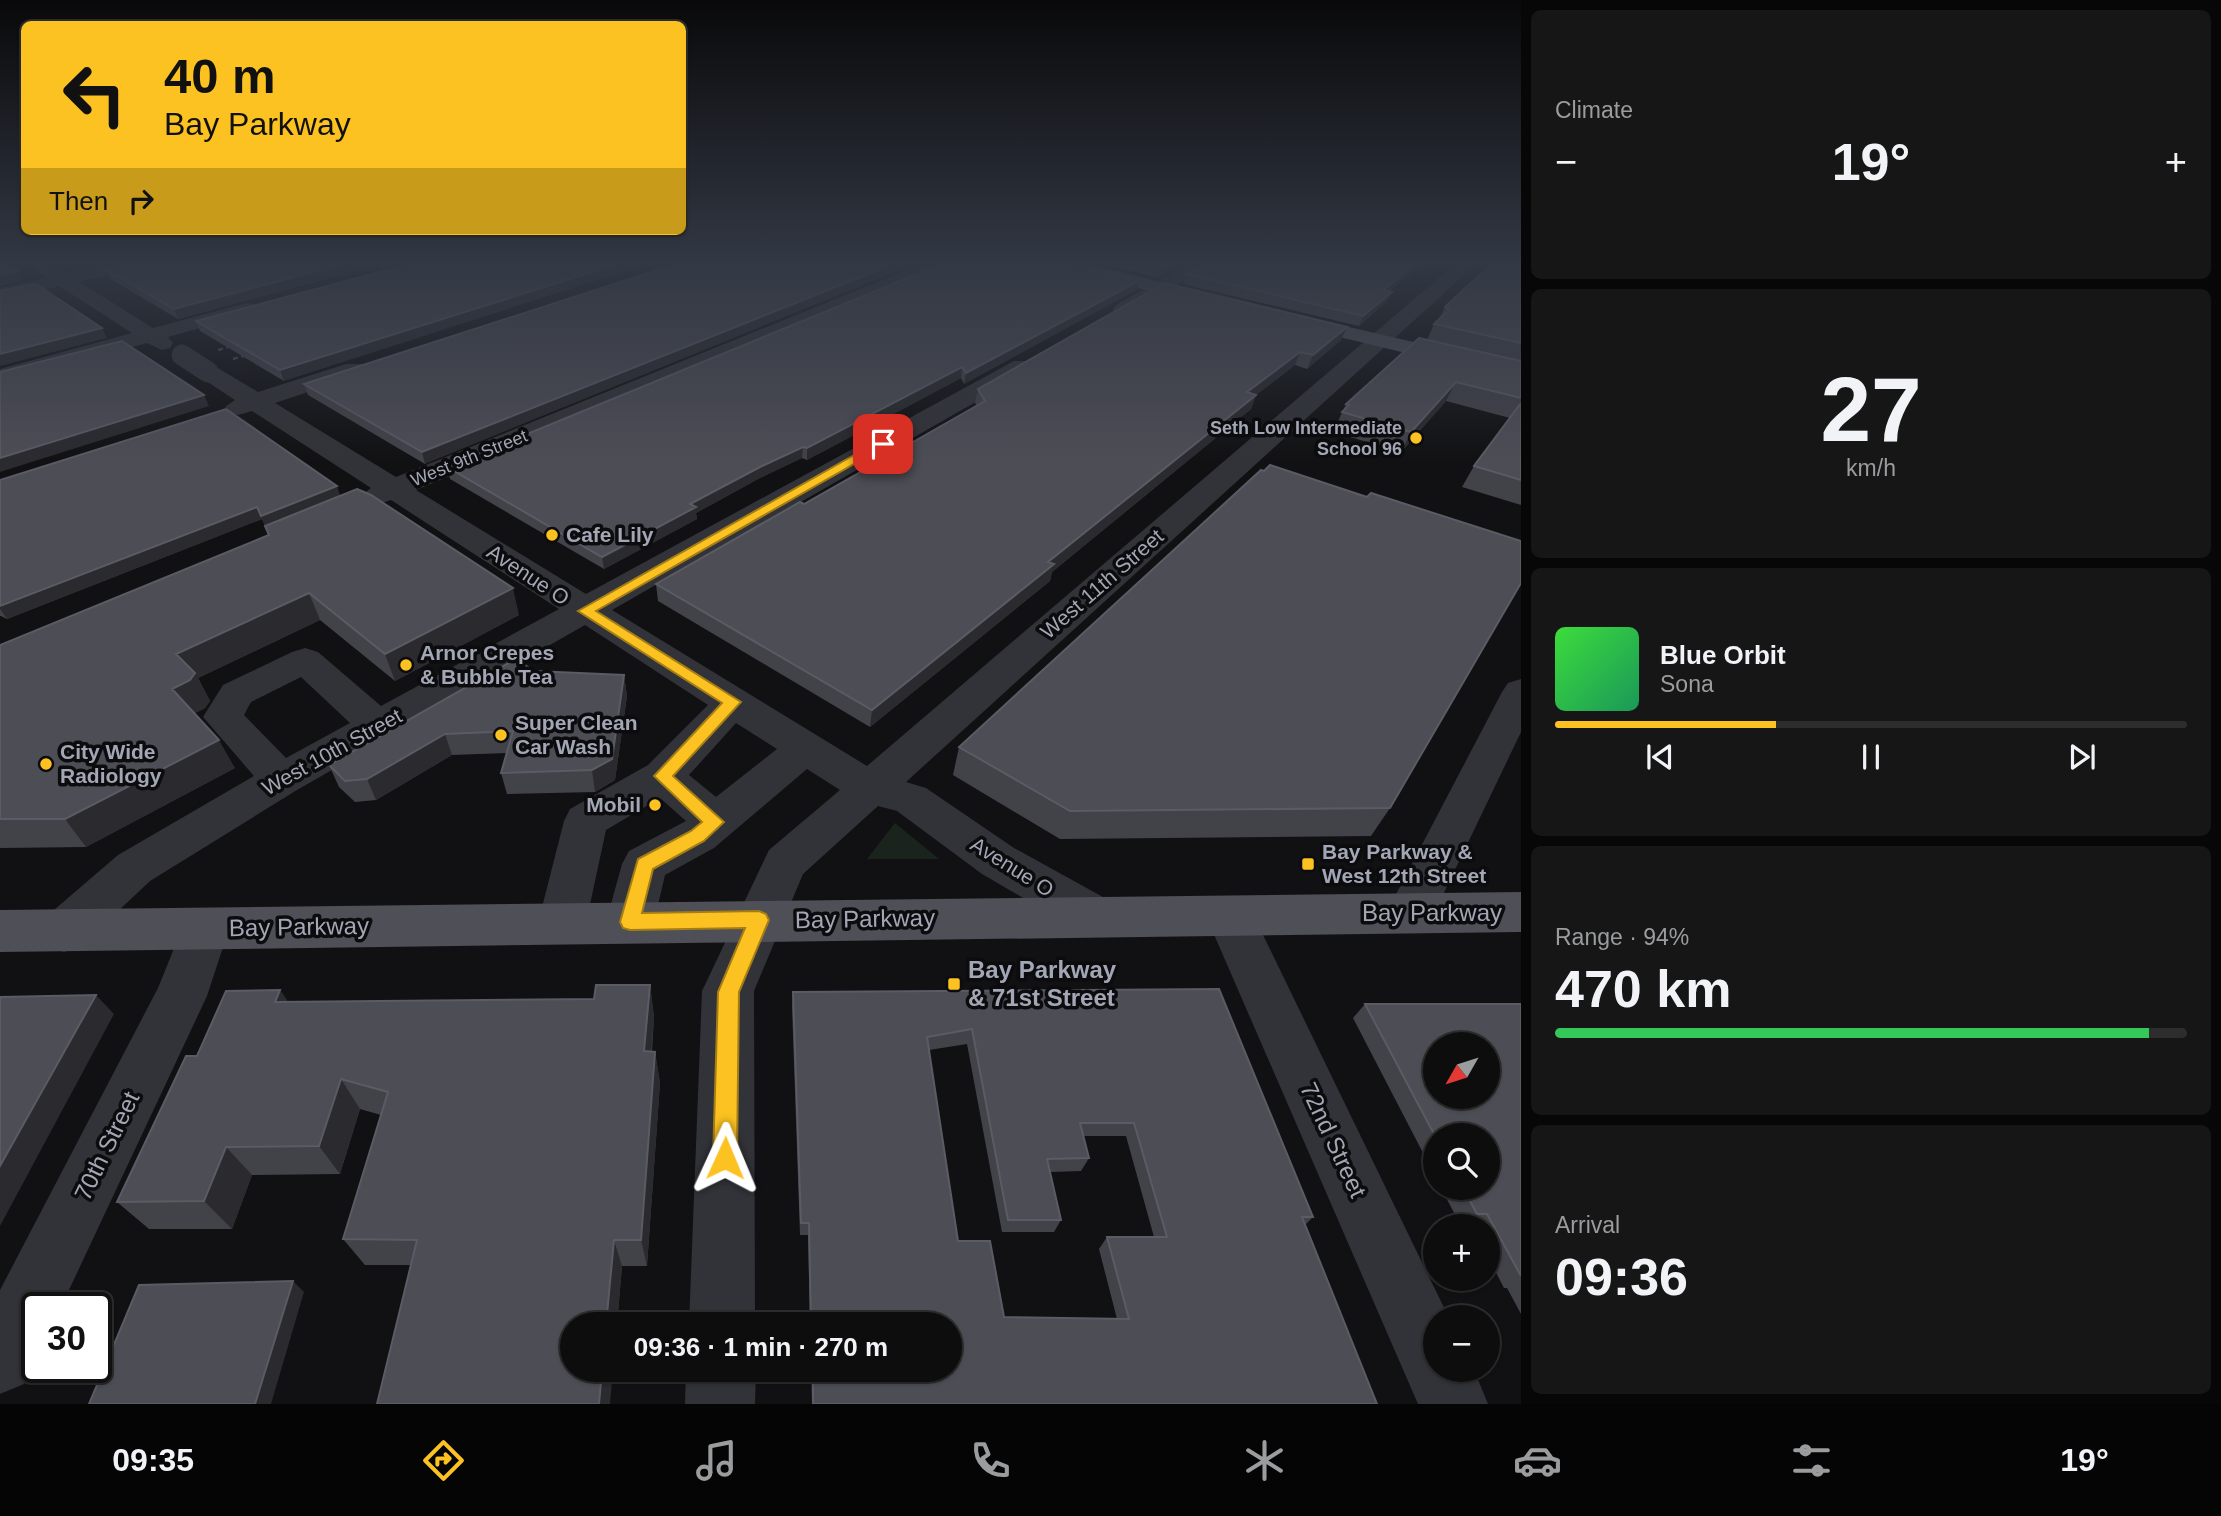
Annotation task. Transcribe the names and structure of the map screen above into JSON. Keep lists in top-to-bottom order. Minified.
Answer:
{"streets":{"main road":["Bay Parkway"],"street":["West 9th Street","Avenue O","West 11th Street","West 10th Street","72nd Street","70th Street"]},"crossings":[["West 9th Street","Avenue O"],["Avenue O","West 11th Street"],["Avenue O","West 10th Street"],["Avenue O","Bay Parkway"],["West 11th Street","Bay Parkway"],["West 10th Street","Bay Parkway"],["Bay Parkway","72nd Street"],["Bay Parkway","70th Street"]],"places":{"other":["Seth Low Intermediate School 96","Cafe Lily","Arnor Crepes & Bubble Tea","Super Clean Car Wash","City Wide Radiology","Mobil"],"transit":["Bay Parkway & West 12th Street","Bay Parkway & 71st Street"]},"north":"bottom left","page":{"tile":["Climate",["27","km/h"],["Range · 94%","470 km"],["Arrival","09:36"]],"turn":["40 m","Bay Parkway"],"heat":["−","19°","+"],"then":"Then","song":["Blue Orbit","Sona"],"map_buttons":["+","−"],"limit":"30","trip":"09:36 · 1 min · 270 m","tabs":["09:35","19°"]}}
